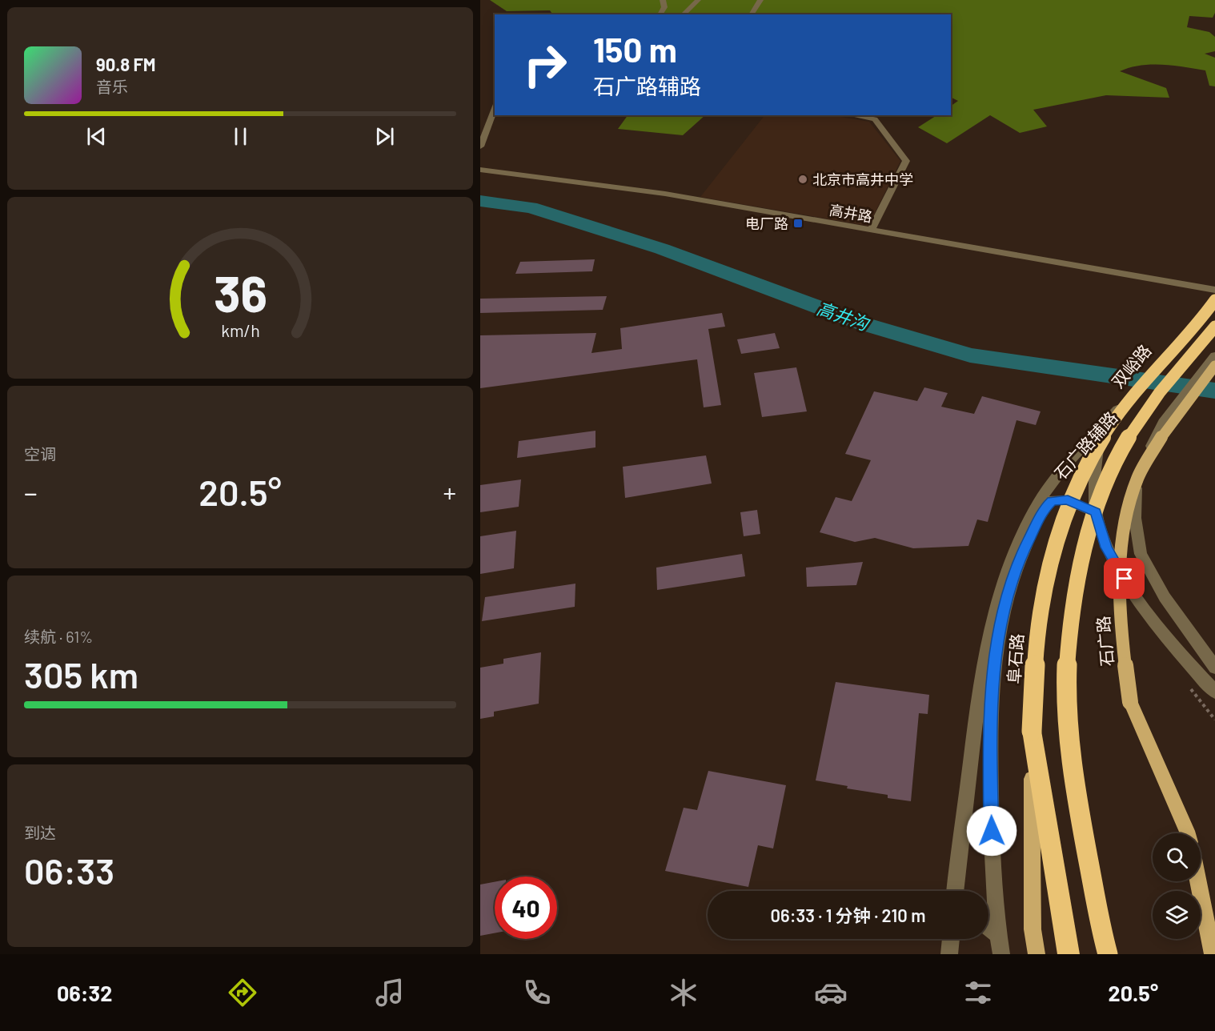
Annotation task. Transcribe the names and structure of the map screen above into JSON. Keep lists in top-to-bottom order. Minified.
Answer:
{"streets":{"highway":["阜石路"],"main road":["石广路"],"street":["高井路","双峪路","石广路辅路"]},"crossings":[["双峪路","石广路辅路"]],"water":["高井沟"],"places":{"other":["北京市高井中学"],"transit":["电厂路"]},"page":{"turn":["150 m","石广路辅路"],"song":["90.8 FM","音乐"],"tile":["空调",["续航 · 61%","305 km"],["到达","06:33"]],"heat":["−","20.5°","+"],"limit":"40","trip":"06:33 · 1 分钟 · 210 m","tabs":["06:32","20.5°"],"gauge":["36","km/h"]}}
